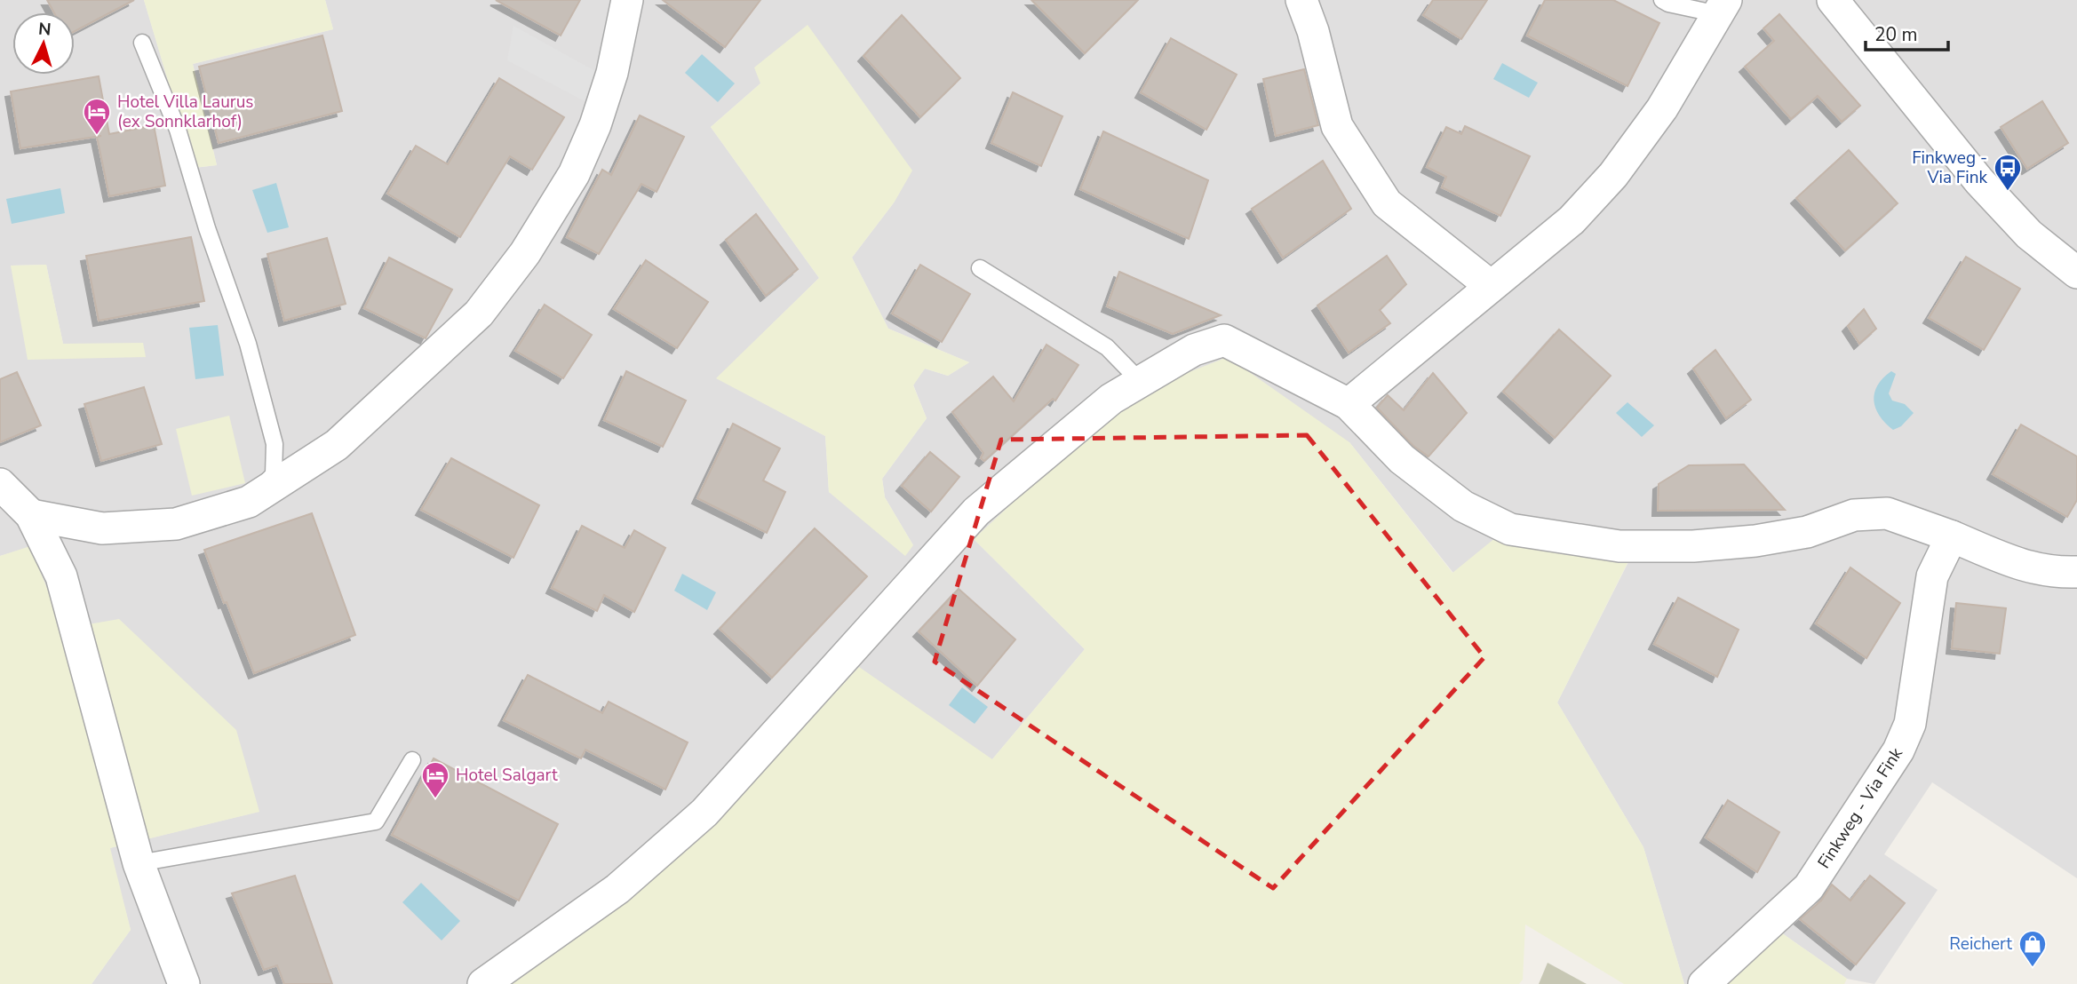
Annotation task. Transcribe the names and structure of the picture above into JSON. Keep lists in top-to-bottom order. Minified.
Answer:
{"streets":{"street":["Finkweg - Via Fink"]},"places":{"hotel":["Hotel Villa Laurus (ex Sonnklarhof)","Hotel Salgart"],"bus stop":["Finkweg - Via Fink"],"shop":["Reichert"]},"scale_bar":"20 m","north":"top"}
